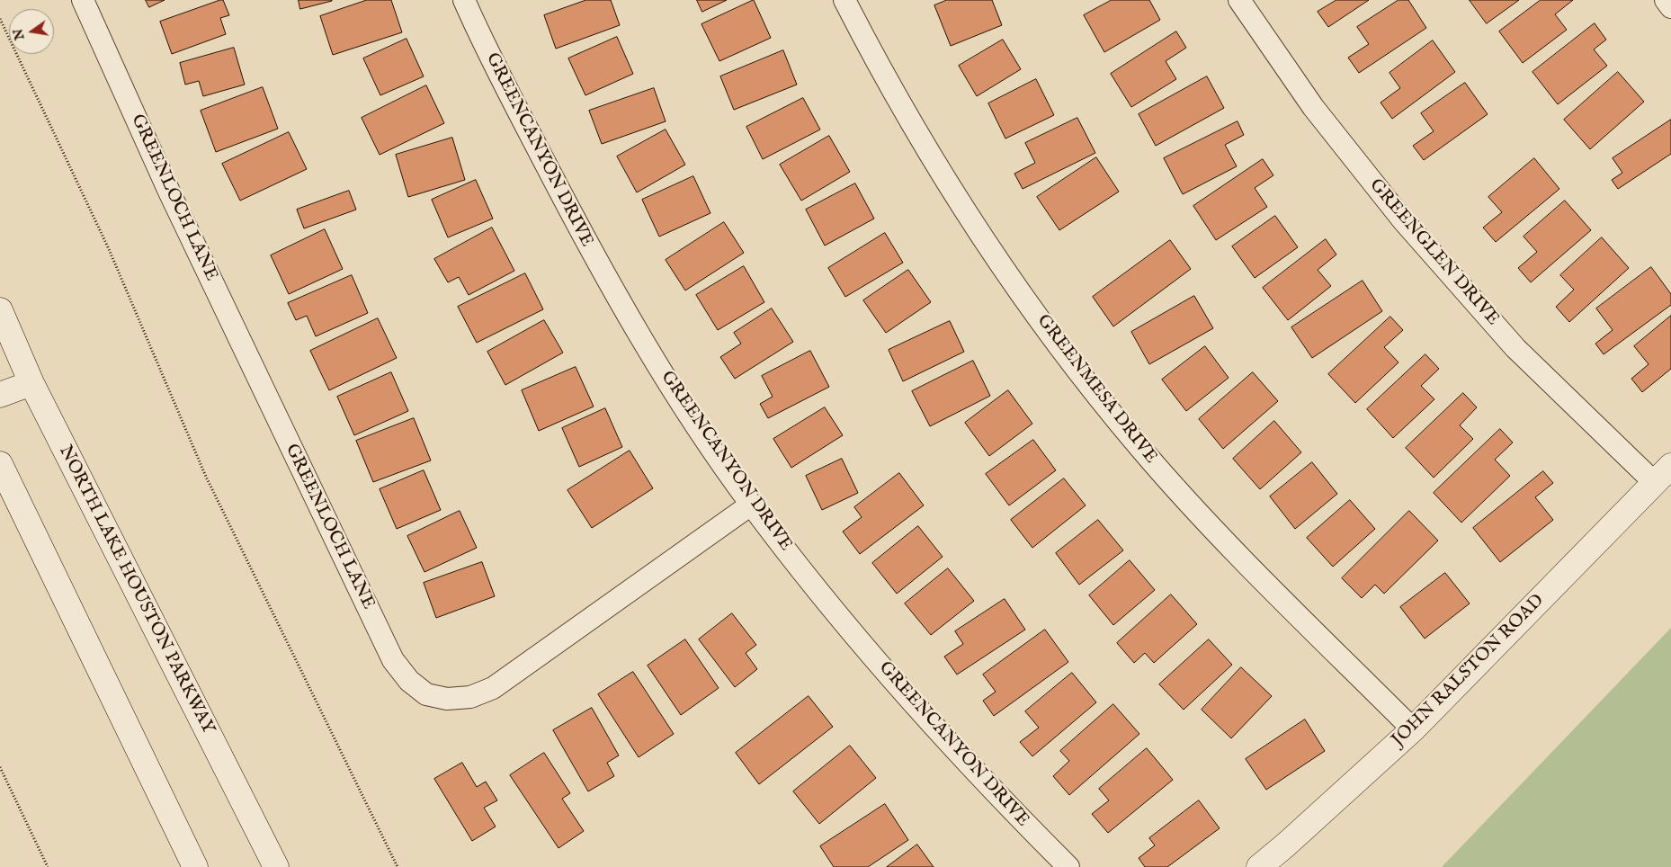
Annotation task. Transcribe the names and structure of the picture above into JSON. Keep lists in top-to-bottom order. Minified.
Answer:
{"streets":{"main road":["NORTH LAKE HOUSTON PARKWAY","JOHN RALSTON ROAD"],"street":["GREENCANYON DRIVE","GREENLOCH LANE","GREENGLEN DRIVE","GREENMESA DRIVE"]},"crossings":[["GREENCANYON DRIVE","GREENLOCH LANE"],["GREENGLEN DRIVE","JOHN RALSTON ROAD"],["GREENMESA DRIVE","JOHN RALSTON ROAD"]],"north":"left"}
